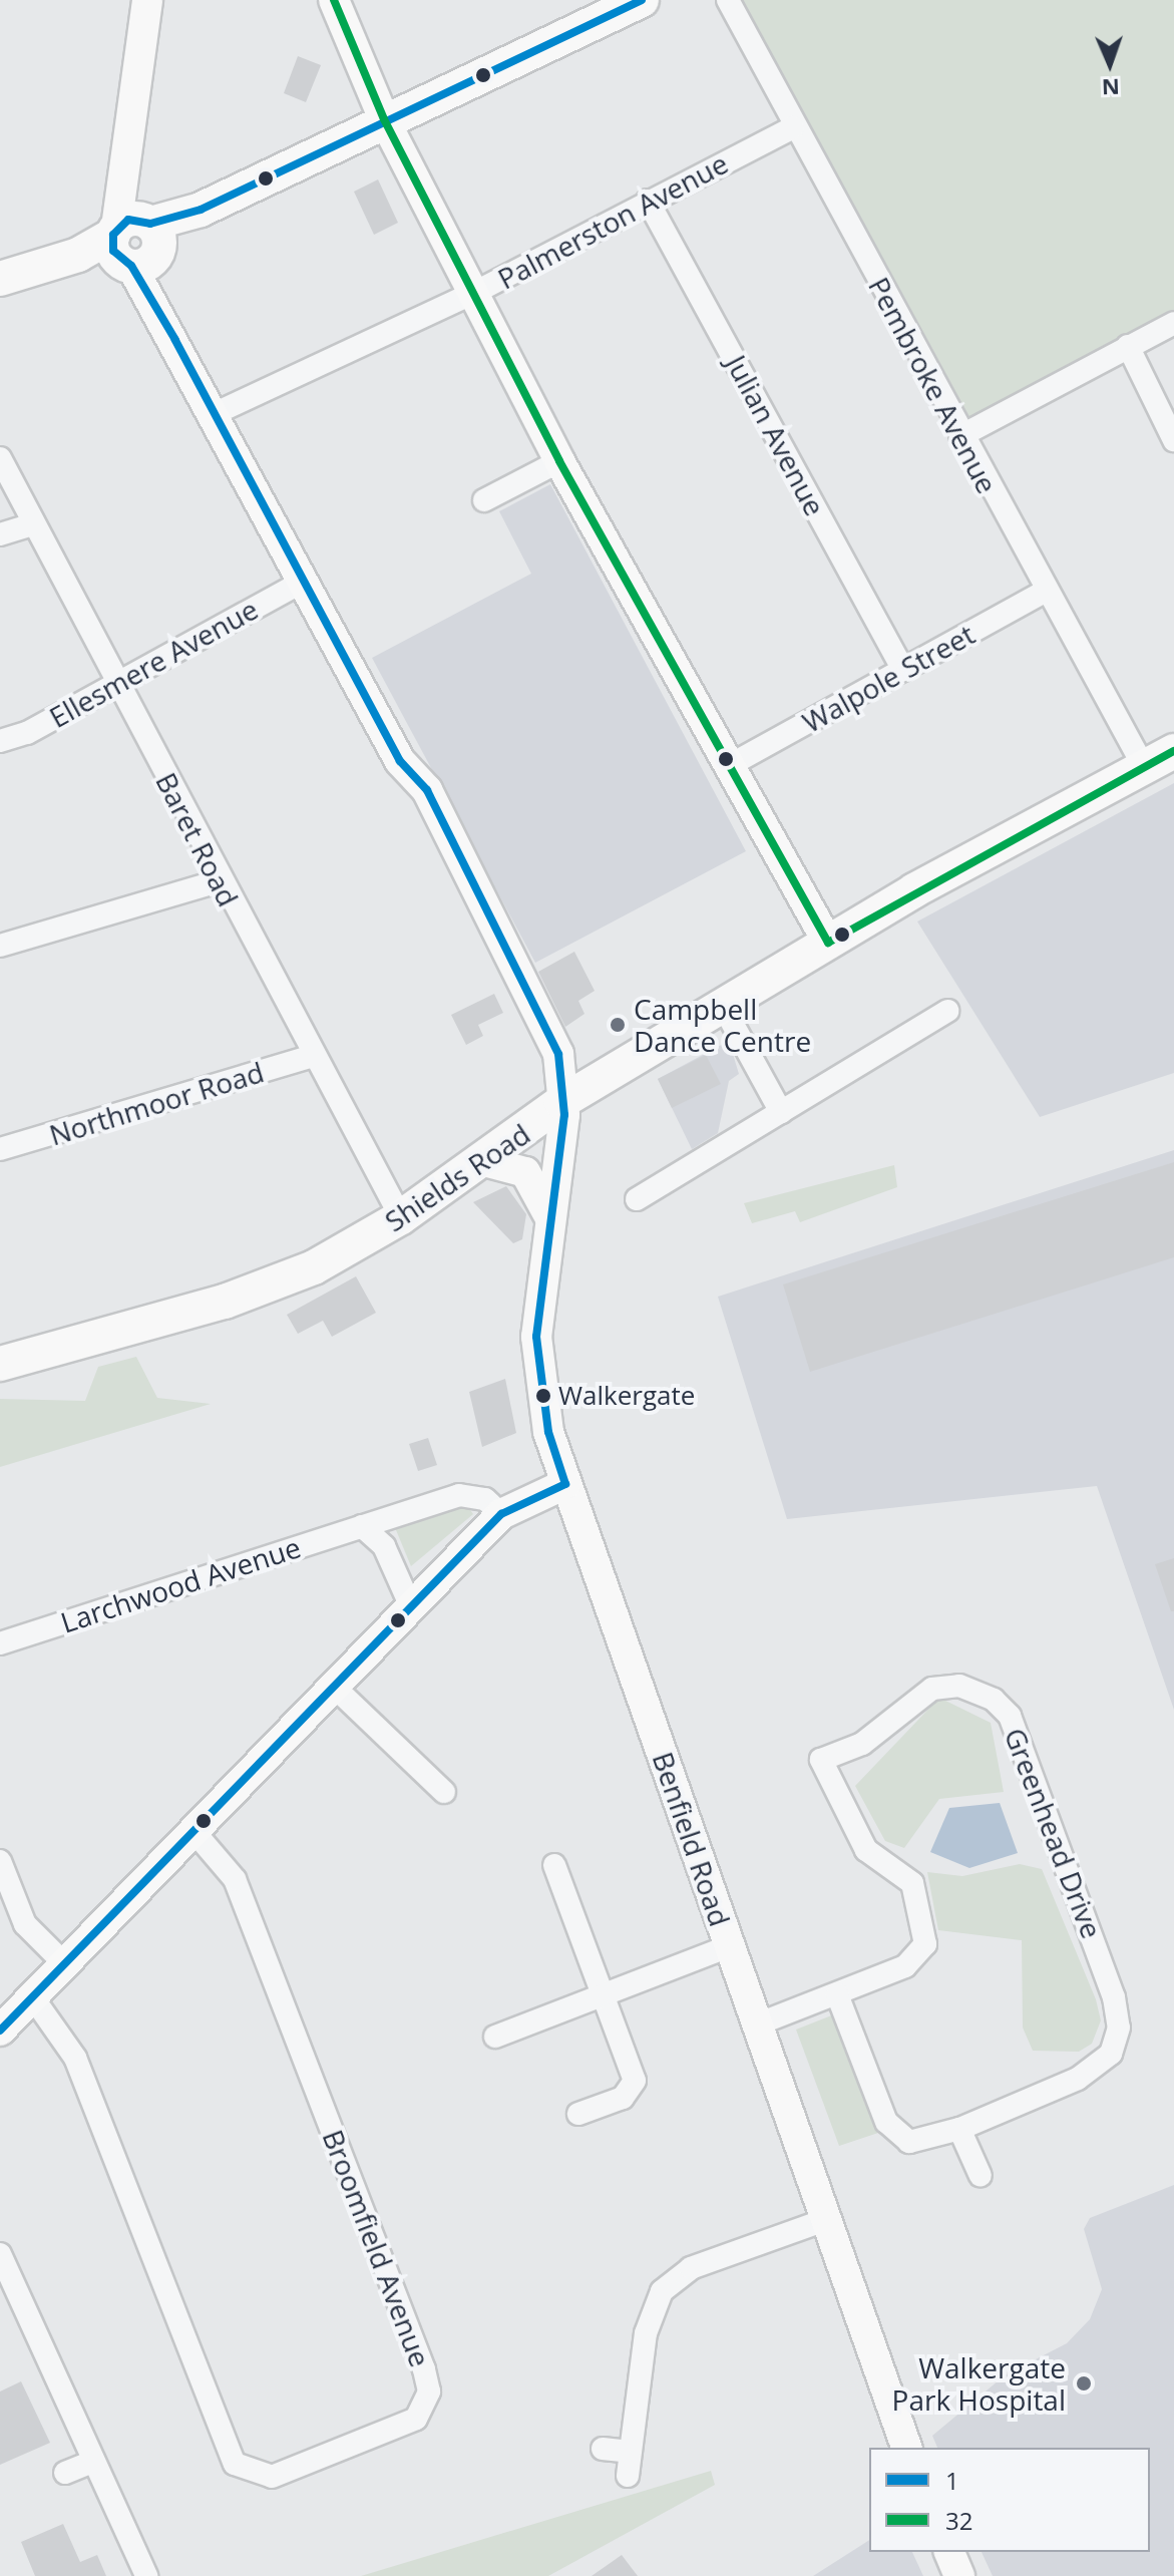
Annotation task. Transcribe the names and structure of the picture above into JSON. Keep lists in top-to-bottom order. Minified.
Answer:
{"streets":{"main road":["Shields Road"],"street":["Palmerston Avenue","Pembroke Avenue","Julian Avenue","Ellesmere Avenue","Walpole Street","Baret Road","Northmoor Road","Larchwood Avenue","Greenhead Drive","Benfield Road","Broomfield Avenue"]},"crossings":[["Palmerston Avenue","Pembroke Avenue"],["Palmerston Avenue","Julian Avenue"],["Palmerston Avenue","Benfield Road"],["Pembroke Avenue","Walpole Street"],["Pembroke Avenue","Shields Road"],["Julian Avenue","Walpole Street"],["Ellesmere Avenue","Baret Road"],["Ellesmere Avenue","Benfield Road"],["Baret Road","Northmoor Road"],["Baret Road","Shields Road"],["Shields Road","Benfield Road"],["Greenhead Drive","Benfield Road"]],"places":["Campbell Dance Centre","Walkergate","Walkergate Park Hospital"],"lines":["transit line 1","transit line 32"],"legend":["1","32"],"north":"bottom"}
